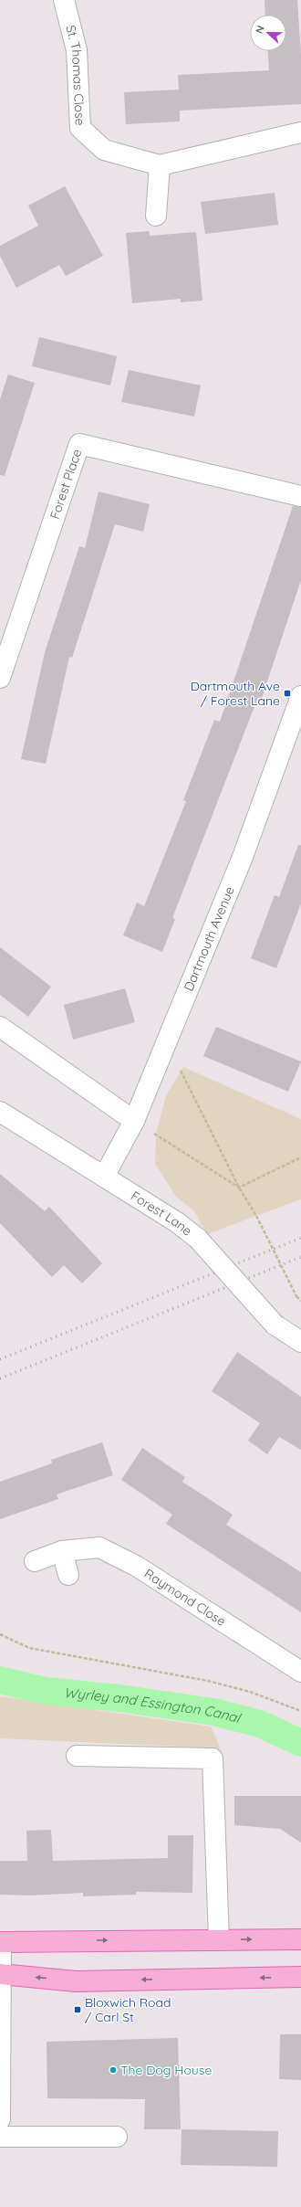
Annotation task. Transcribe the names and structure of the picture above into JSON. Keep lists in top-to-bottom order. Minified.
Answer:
{"streets":{"street":["St. Thomas Close","Forest Place","Dartmouth Avenue","Forest Lane","Raymond Close"]},"crossings":[["Dartmouth Avenue","Forest Lane"]],"water":["Wyrley and Essington Canal"],"places":{"transit":["Dartmouth Ave / Forest Lane","Bloxwich Road / Carl St"],"other":["The Dog House"]},"north":"left"}
